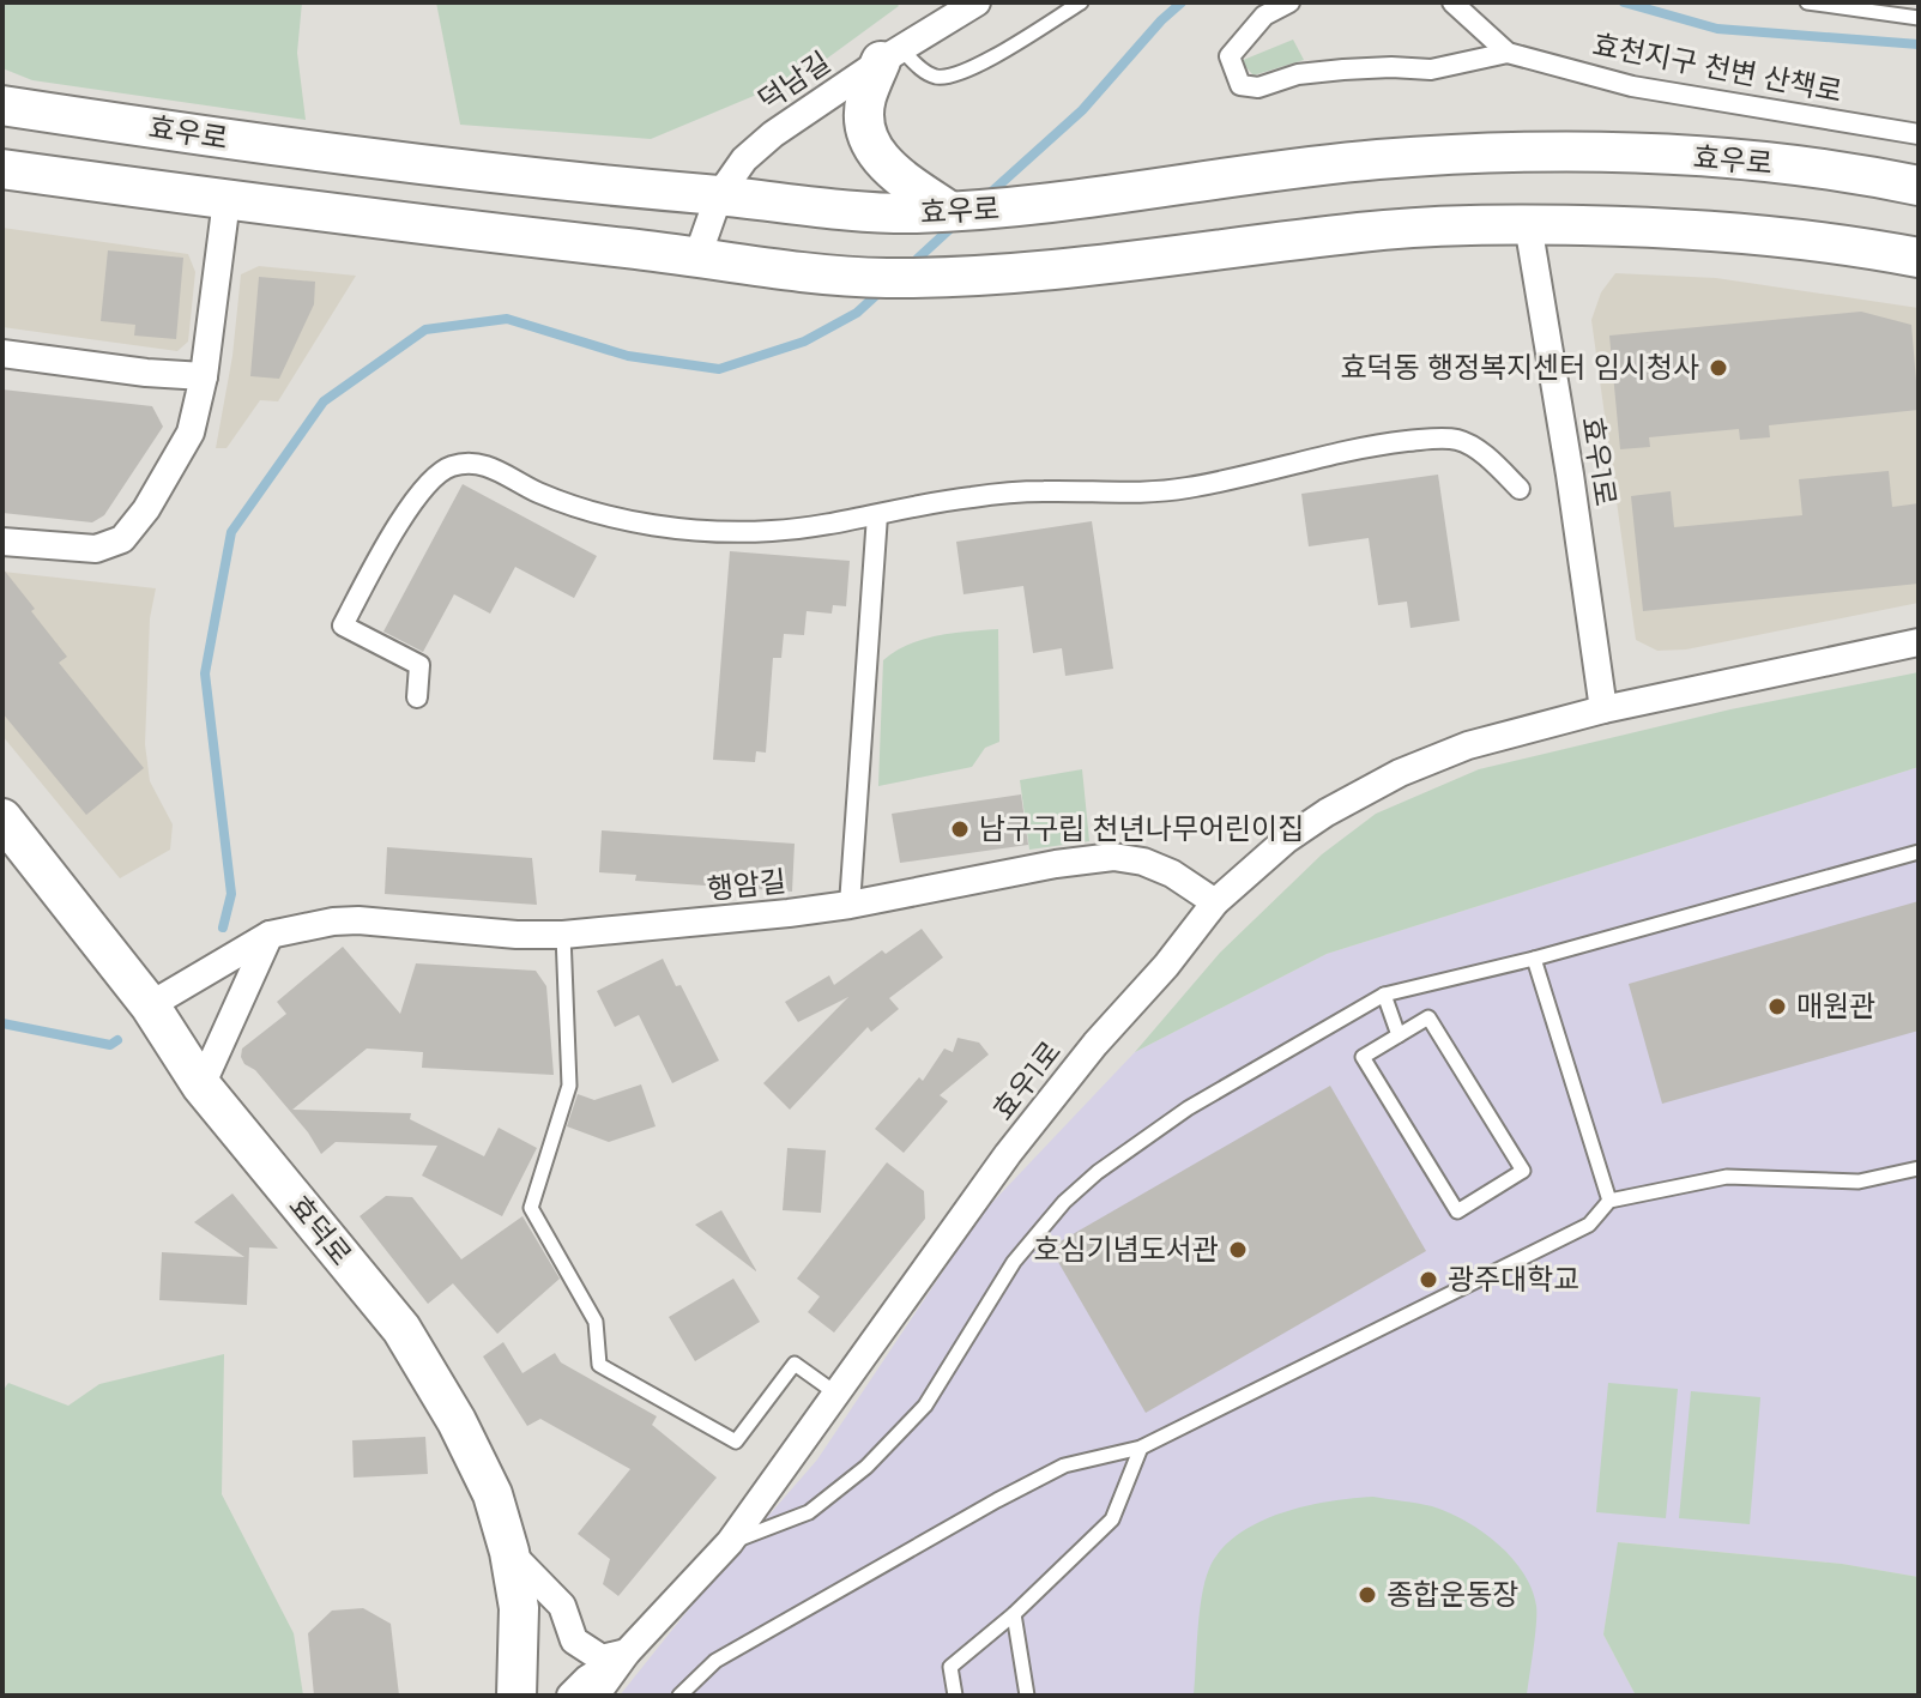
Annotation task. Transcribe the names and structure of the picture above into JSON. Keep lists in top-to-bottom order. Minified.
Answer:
{"streets":{"main road":["효우로","효덕로"],"street":["효천지구 천변 산책로","덕남길","효우1로","행암길"]},"crossings":[["덕남길","효우로"],["효우1로","행암길"],["행암길","효덕로"]],"places":["효덕동 행정복지센터 임시청사","남구구립 천년나무어린이집","매원관","호심기념도서관","광주대학교","종합운동장"]}
